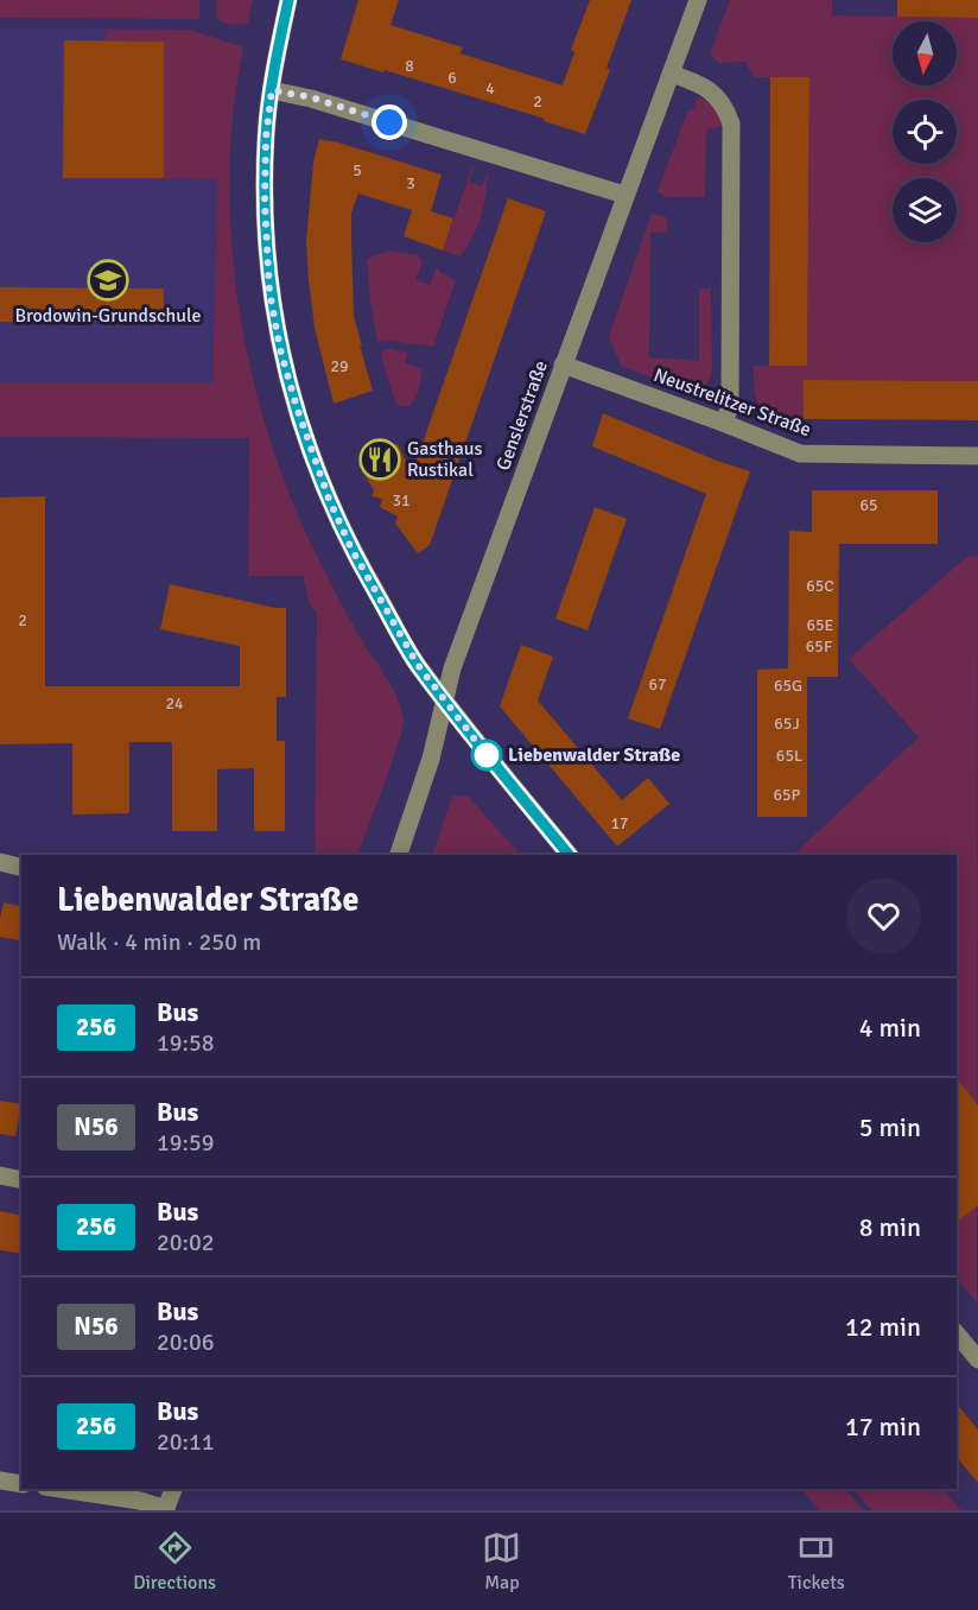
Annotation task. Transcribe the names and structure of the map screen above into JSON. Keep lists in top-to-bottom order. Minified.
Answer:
{"streets":{"street":["Neustrelitzer Straße","Genslerstraße"]},"crossings":[["Neustrelitzer Straße","Genslerstraße"]],"places":{"school or university":["Brodowin-Grundschule"],"restaurant":["Gasthaus Rustikal"],"other":["Liebenwalder Straße"]},"lines":["bus line 256"],"house_numbers":["8","6","4","2","5","3","29","31","65","65C","2","65E","65F","67","65G","24","65J","65L","65P","17"],"north":"bottom","page":{"heading":["Liebenwalder Straße","Walk · 4 min · 250 m"],"list":[{"mark":"256","name":"Bus","note":"19:58","value":"4 min"},{"mark":"N56","name":"Bus","note":"19:59","value":"5 min"},{"mark":"256","name":"Bus","note":"20:02","value":"8 min"},{"mark":"N56","name":"Bus","note":"20:06","value":"12 min"},{"mark":"256","name":"Bus","note":"20:11","value":"17 min"}],"tabs":["Directions","Map","Tickets"]}}
